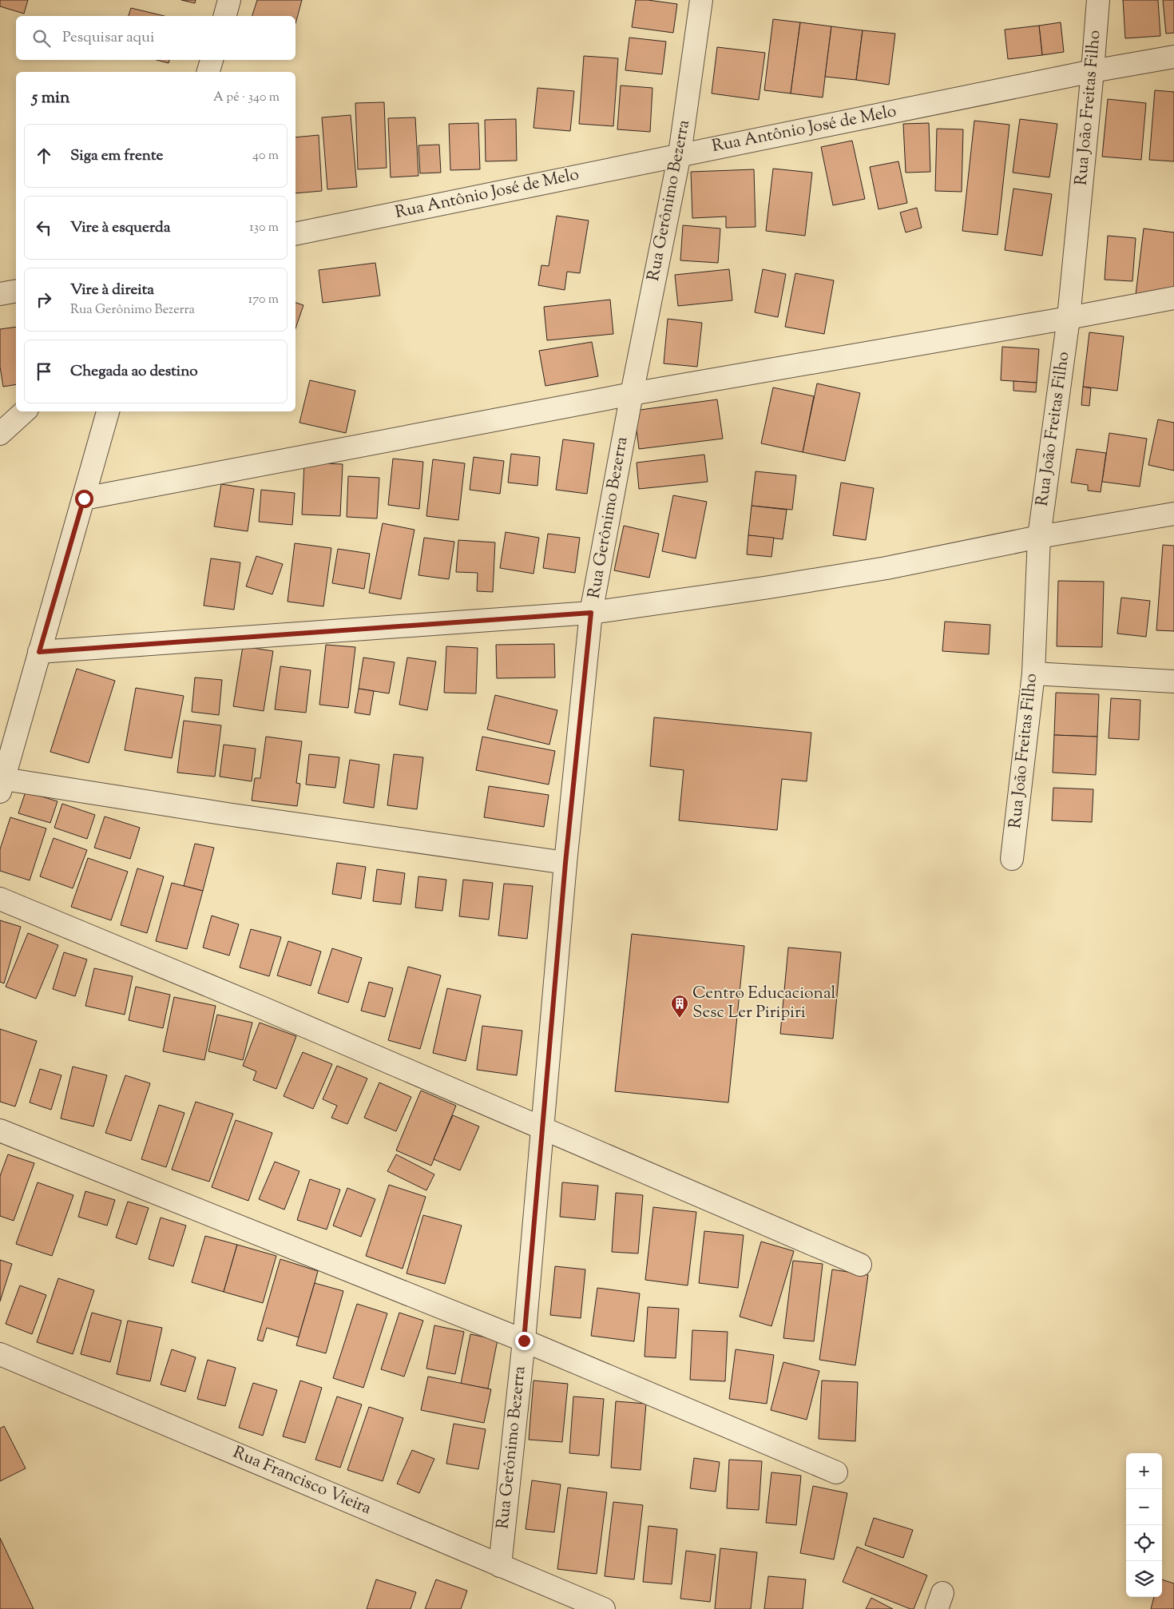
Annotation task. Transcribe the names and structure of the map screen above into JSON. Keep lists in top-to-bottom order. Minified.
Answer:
{"streets":{"street":["Rua João Freitas Filho","Rua Antônio José de Melo","Rua Gerônimo Bezerra","Rua Francisco Vieira"]},"crossings":[["Rua João Freitas Filho","Rua Antônio José de Melo"],["Rua Antônio José de Melo","Rua Gerônimo Bezerra"],["Rua Gerônimo Bezerra","Rua Francisco Vieira"]],"places":{"building":["Centro Educacional Sesc Ler Piripiri"]},"page":{"search":"Pesquisar aqui","heading":["5 min","A pé · 340 m"],"list":[["Siga em frente","40 m"],["Vire à esquerda","130 m"],["Vire à direita","Rua Gerônimo Bezerra","170 m"],"Chegada ao destino"],"map_buttons":["+","−"]}}
